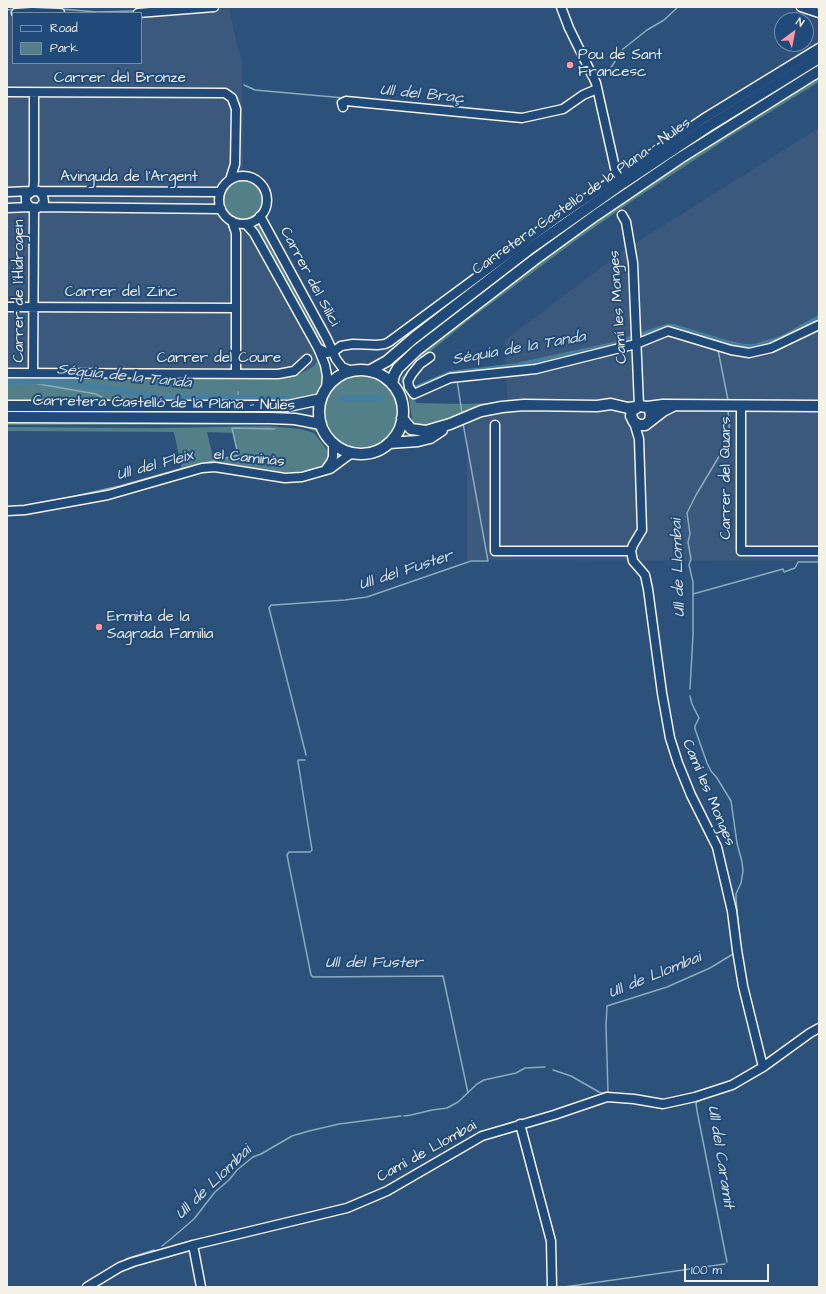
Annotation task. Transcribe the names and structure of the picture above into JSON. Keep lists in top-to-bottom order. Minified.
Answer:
{"streets":{"main road":["Carretera Castelló de la Plana - Nules"],"street":["Carrer del Bronze","Avinguda de l'Argent","Carrer del Silici","Carrer de l'Hidrogen","Carrer del Zinc","Camí les Monges","Carrer del Coure","el Caminàs","Carrer del Quars","Camí de Llombai"]},"crossings":[["Avinguda de l'Argent","Carrer del Silici"],["Avinguda de l'Argent","Carrer de l'Hidrogen"],["Carretera Castelló de la Plana - Nules","Carrer del Silici"],["Carretera Castelló de la Plana - Nules","el Caminàs"],["Carrer del Silici","el Caminàs"],["Carrer de l'Hidrogen","Carrer del Zinc"],["Carrer de l'Hidrogen","Carrer del Coure"],["Camí les Monges","Camí de Llombai"]],"water":["Ull del Braç","Séquia de la Tanda","Ull del Fleix","Ull de Llombai","Ull del Fuster","Ull del Caramit"],"places":["Pou de Sant Francesc","Ermita de la Sagrada Familia"],"legend":["Road","Park"],"scale_bar":"100 m","north":"top right"}
